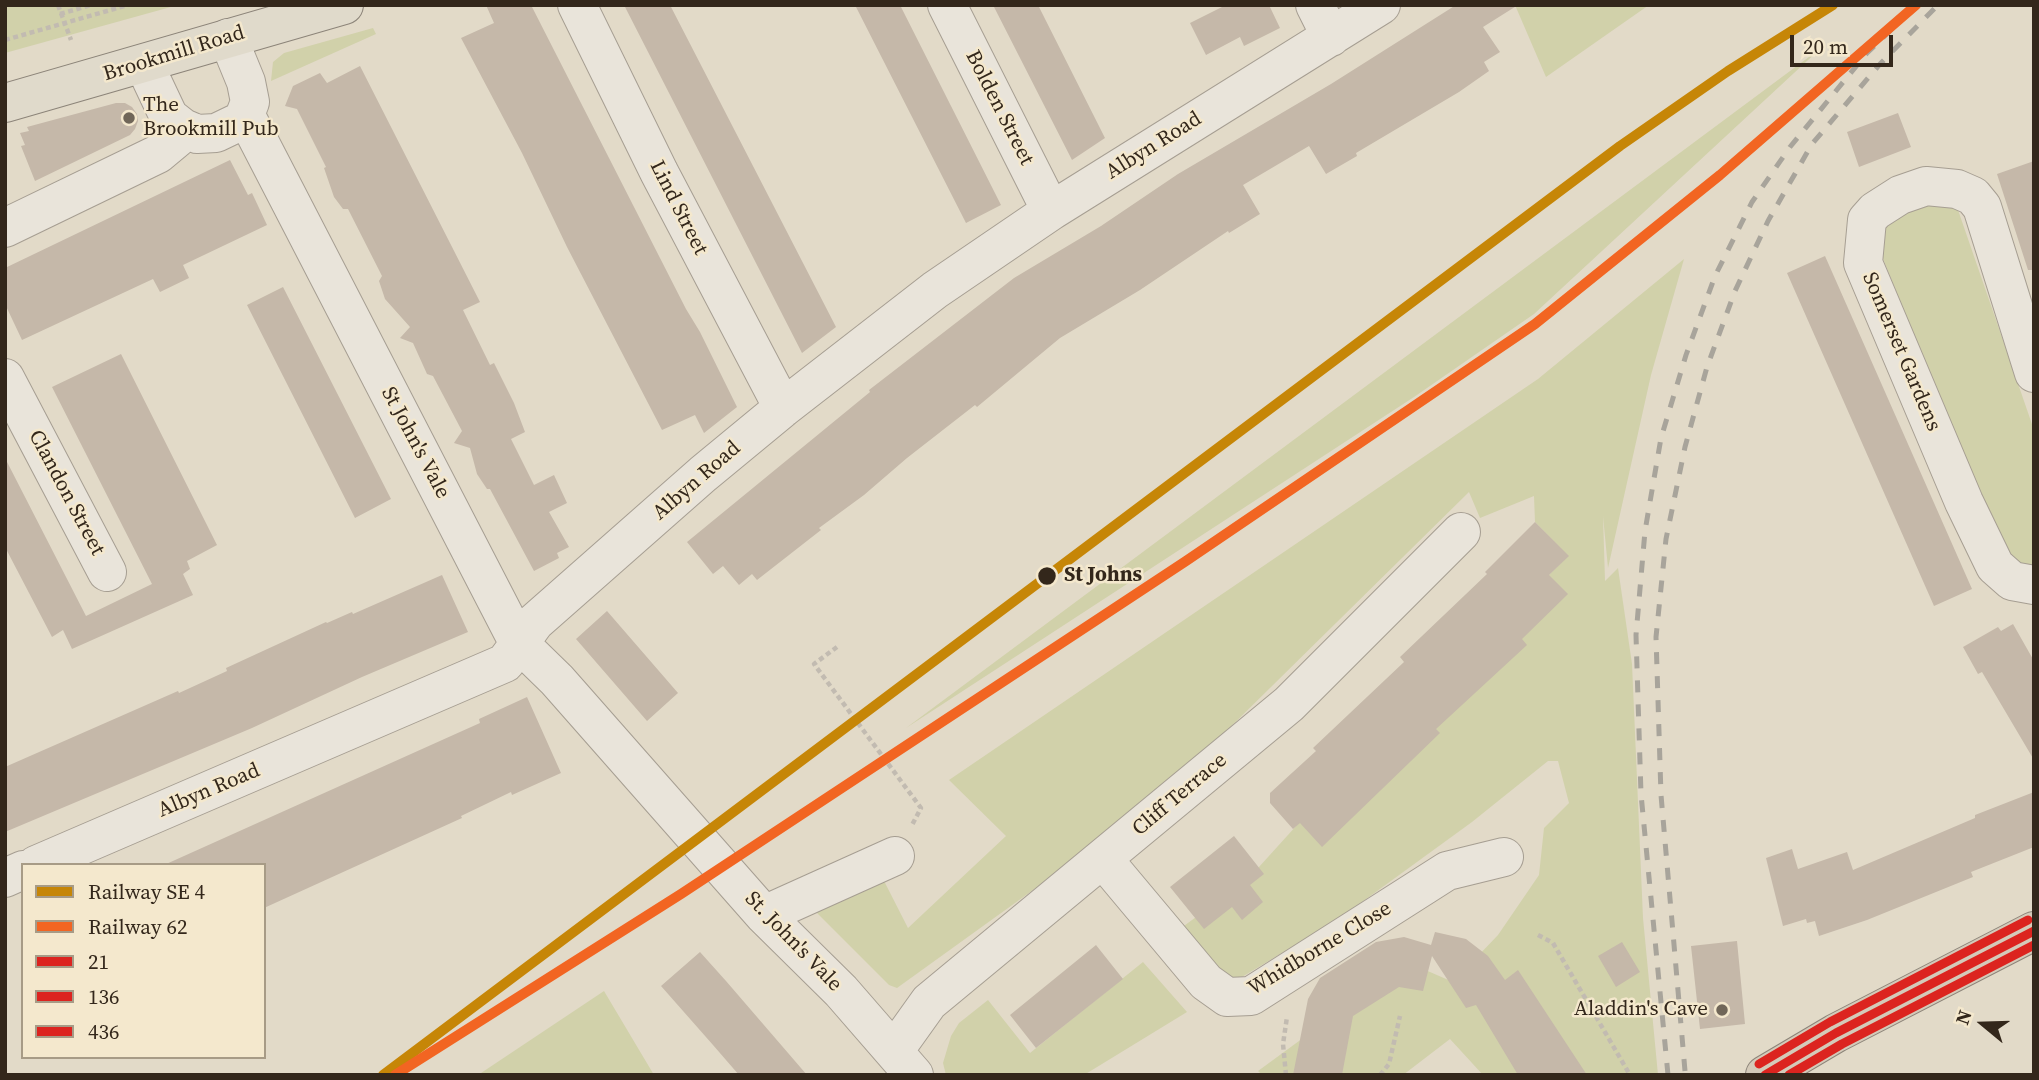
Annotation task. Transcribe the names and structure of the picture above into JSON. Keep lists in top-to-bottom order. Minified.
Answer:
{"streets":{"main road":["Brookmill Road"],"street":["Bolden Street","Albyn Road","Lind Street","Somerset Gardens","St John's Vale","Clandon Street","Cliff Terrace","St. John's Vale","Whidborne Close"]},"crossings":[["Brookmill Road","St John's Vale"],["Bolden Street","Albyn Road"],["Albyn Road","Lind Street"],["Albyn Road","St John's Vale"],["St John's Vale","St. John's Vale"],["Cliff Terrace","St. John's Vale"],["Cliff Terrace","Whidborne Close"]],"places":["The Brookmill Pub","St Johns","Aladdin's Cave"],"lines":["rail line 62","transit line 436","transit line 21","transit line 136"],"legend":["Railway SE 4","Railway 62","21","136","436"],"scale_bar":"20 m","north":"left"}
